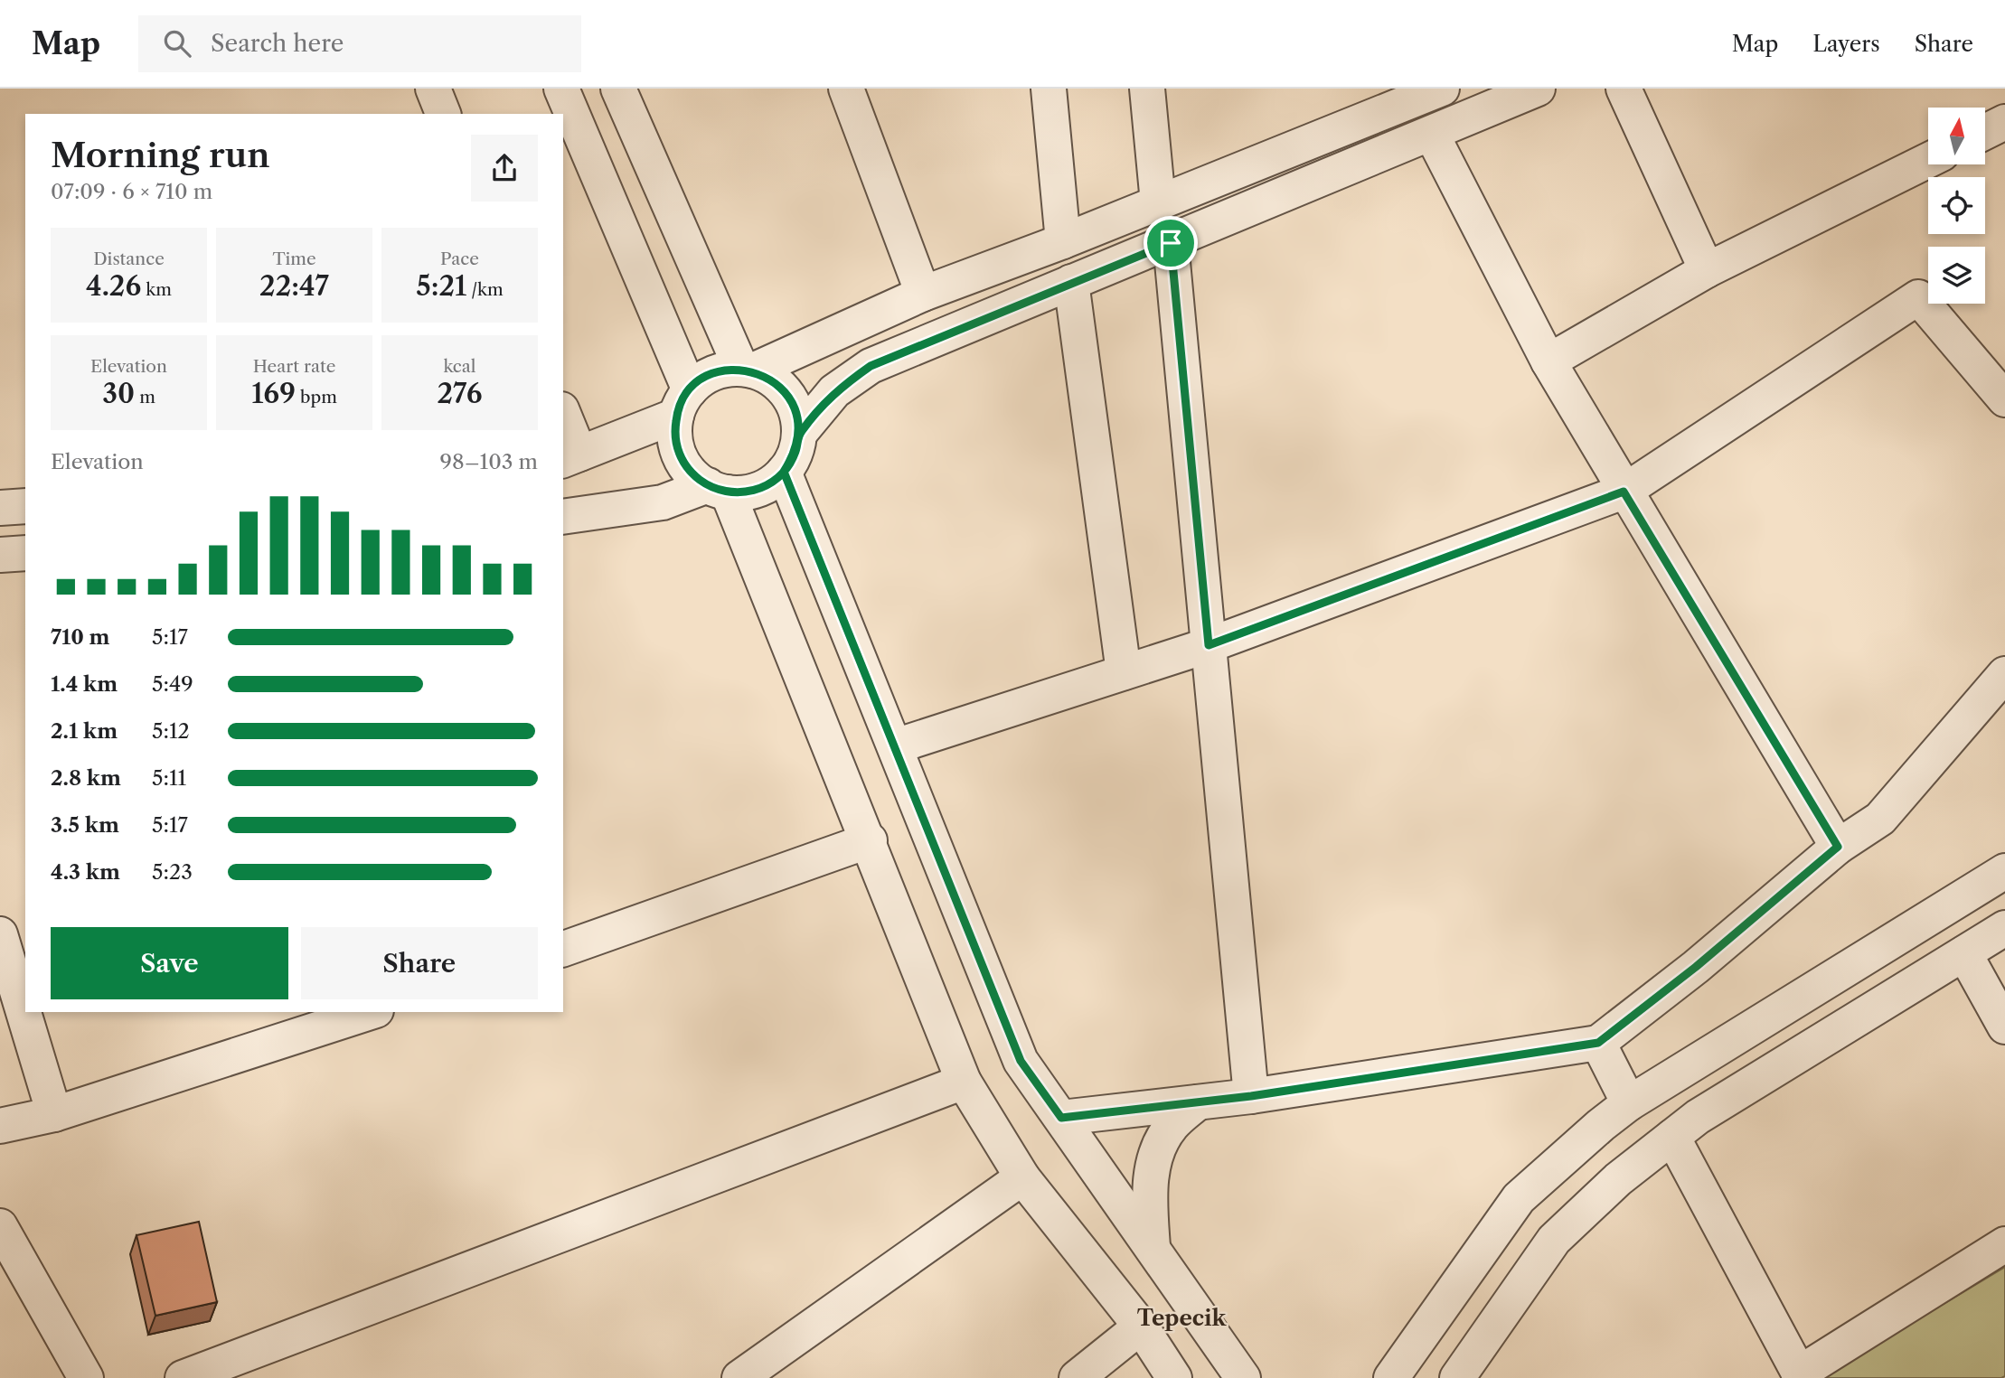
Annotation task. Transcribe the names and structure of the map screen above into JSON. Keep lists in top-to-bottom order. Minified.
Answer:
{"districts":["Tepecik"],"north":"top","page":{"header":"Map","search":"Search here","nav":["Map","Layers","Share"],"heading":["Morning run","07:09 · 6 × 710 m"],"stats":[["Distance","4.26 km"],["Time","22:47"],["Pace","5:21 /km"],["Elevation","30 m"],["Heart rate","169 bpm"],["kcal","276"]],"chart":["Elevation","98–103 m"],"list":[{"name":"710 m","note":"5:17"},{"name":"1.4 km","note":"5:49"},{"name":"2.1 km","note":"5:12"},{"name":"2.8 km","note":"5:11"},{"name":"3.5 km","note":"5:17"},{"name":"4.3 km","note":"5:23"}],"buttons":["Save","Share"]}}
